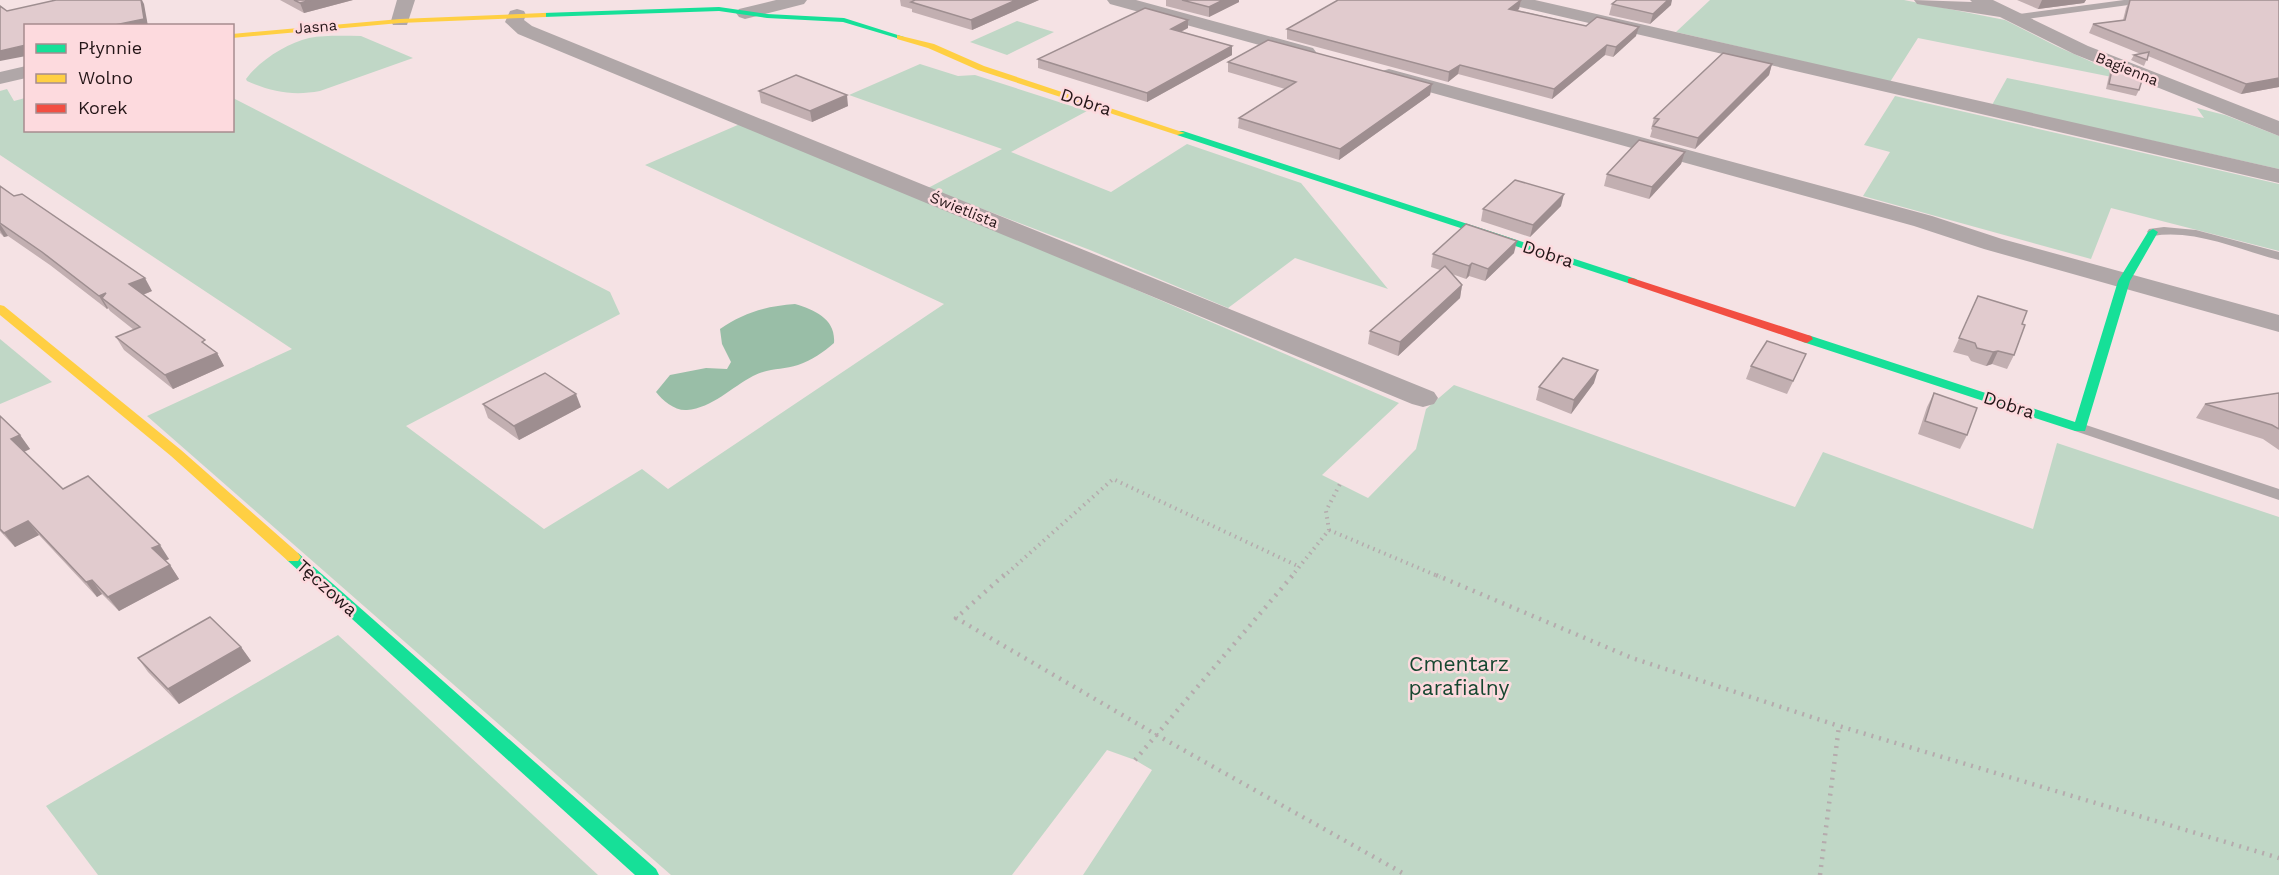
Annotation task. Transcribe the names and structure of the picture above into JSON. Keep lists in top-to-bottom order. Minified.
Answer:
{"streets":{"street":["Jasna","Bagienna","Dobra","Świetlista","Tęczowa"]},"crossings":[["Jasna","Dobra"],["Jasna","Świetlista"]],"parks":["Cmentarz parafialny"],"legend":["Płynnie","Wolno","Korek"]}
